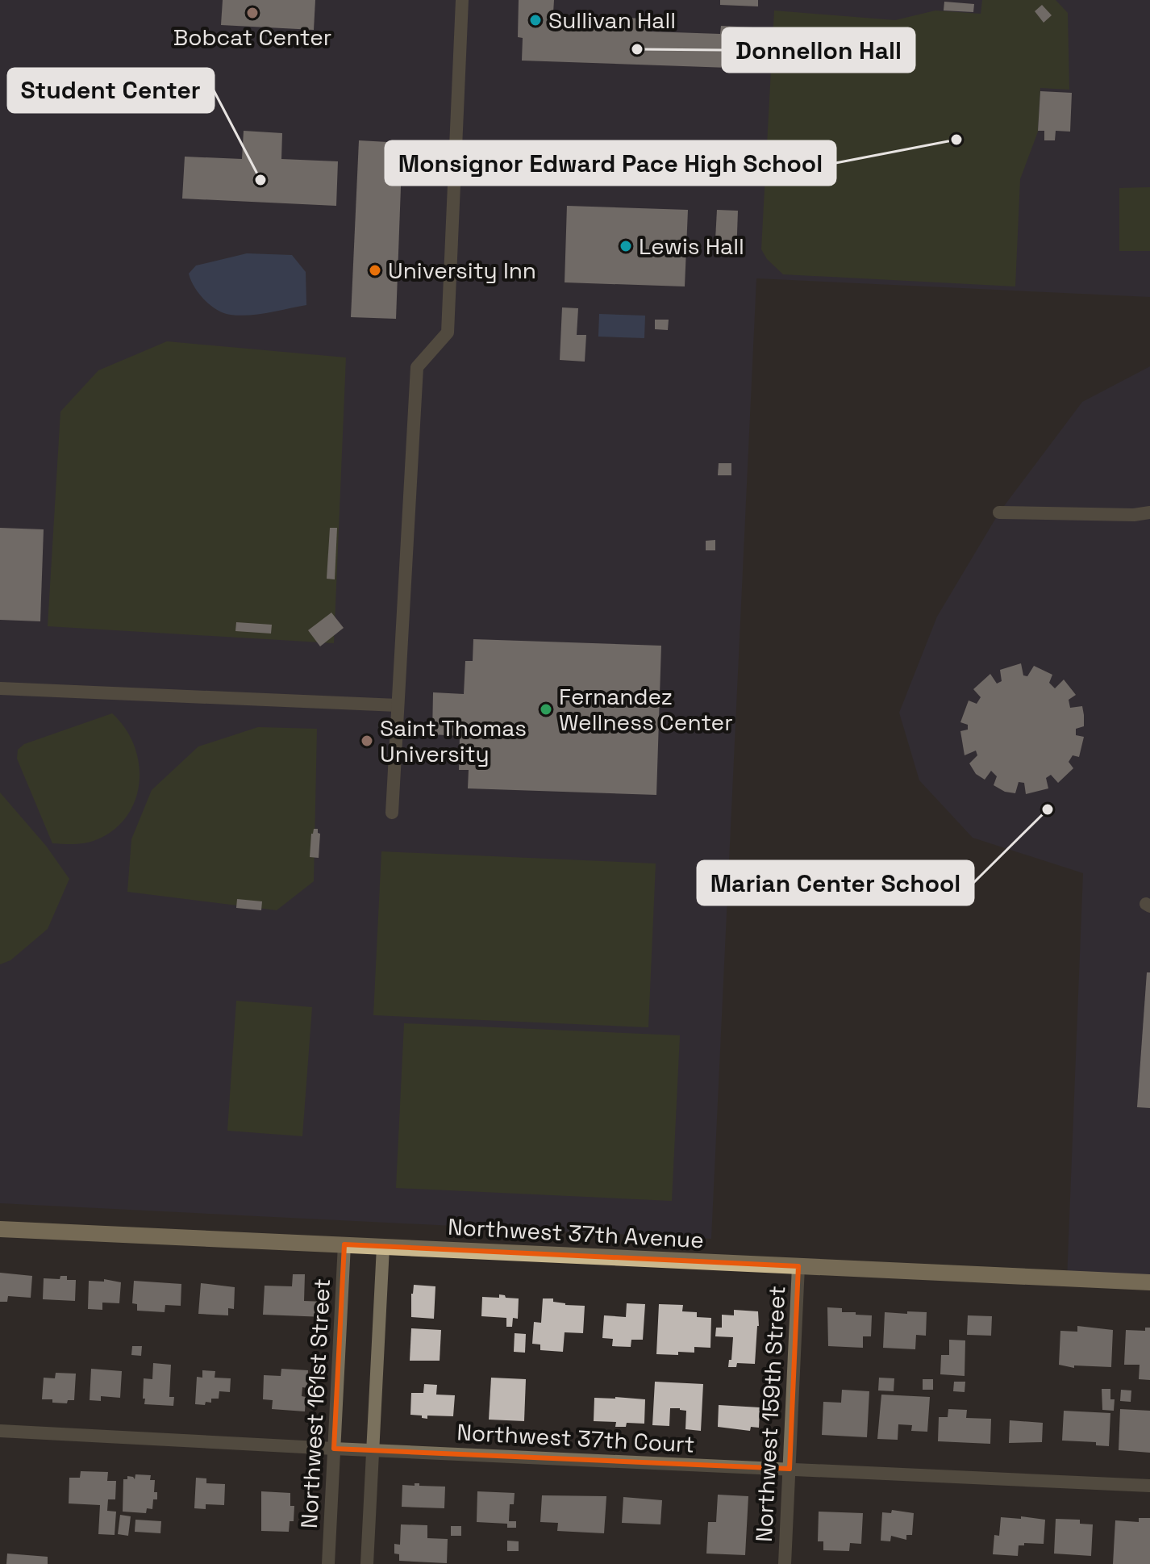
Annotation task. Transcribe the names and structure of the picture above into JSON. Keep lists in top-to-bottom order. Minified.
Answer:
{"streets":{"main road":["Northwest 37th Avenue"],"street":["Northwest 161st Street","Northwest 159th Street","Northwest 37th Court"]},"crossings":[["Northwest 37th Avenue","Northwest 161st Street"],["Northwest 37th Avenue","Northwest 159th Street"],["Northwest 161st Street","Northwest 37th Court"],["Northwest 159th Street","Northwest 37th Court"]],"places":["Bobcat Center","Sullivan Hall","Donnellon Hall","Monsignor Edward Pace High School","Student Center","Lewis Hall","University Inn","Fernandez Wellness Center","Saint Thomas University","Marian Center School"]}
